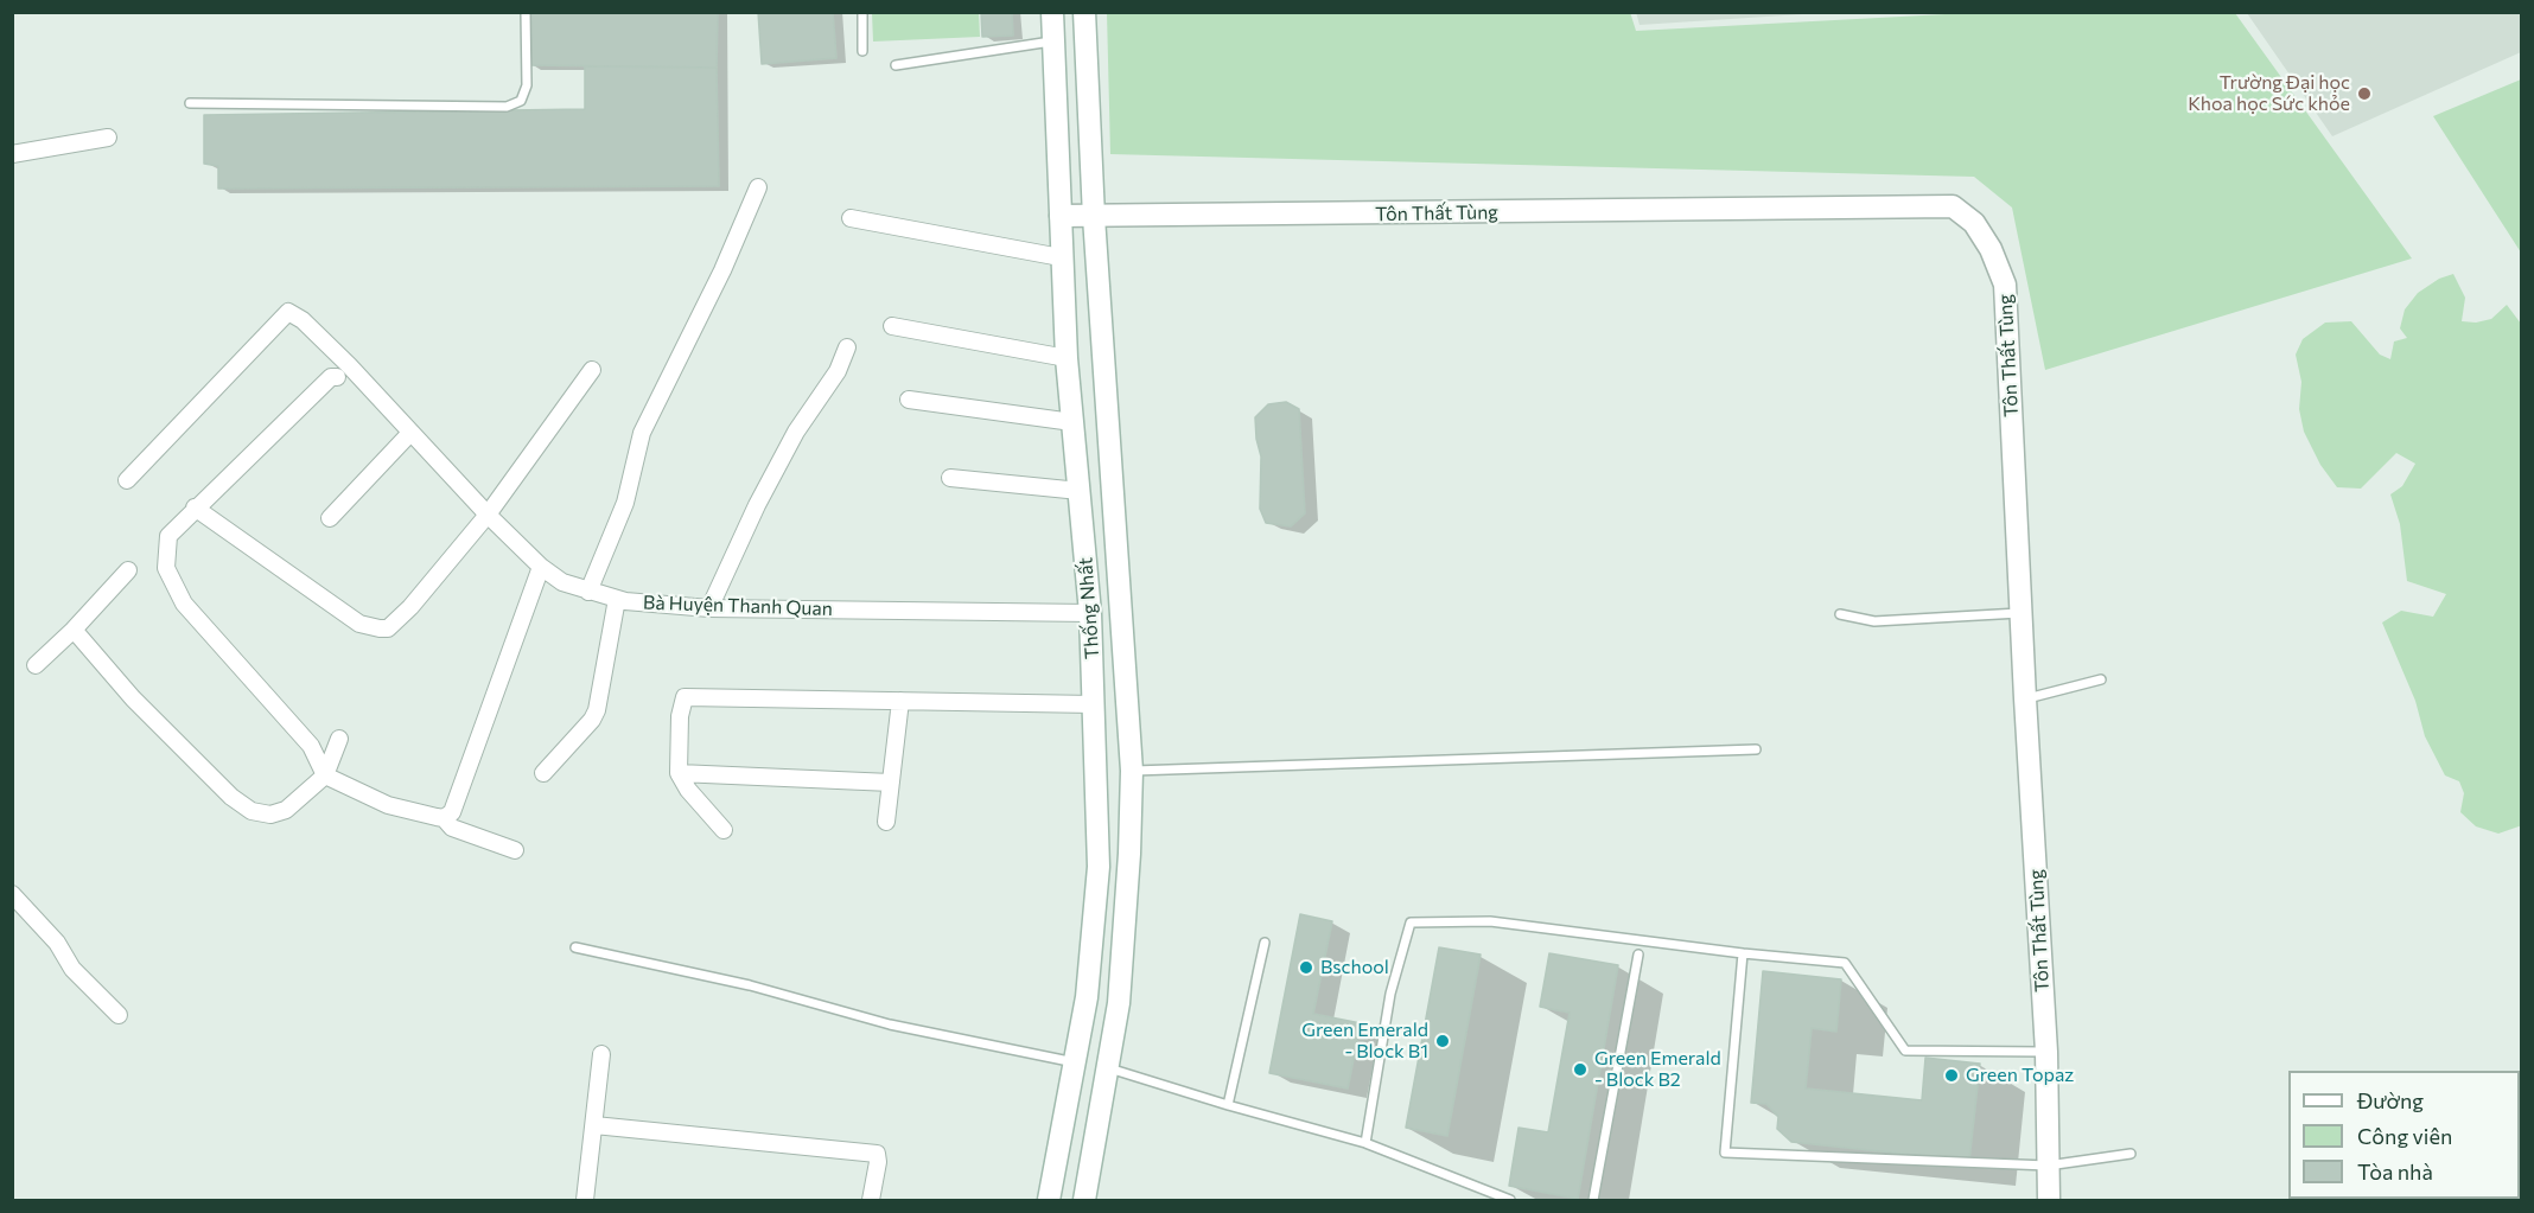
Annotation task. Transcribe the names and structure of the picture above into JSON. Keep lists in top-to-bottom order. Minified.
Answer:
{"streets":{"main road":["Tôn Thất Tùng","Thống Nhất"],"street":["Bà Huyện Thanh Quan"]},"crossings":[["Tôn Thất Tùng","Thống Nhất"],["Bà Huyện Thanh Quan","Thống Nhất"]],"places":["Trường Đại học Khoa học Sức khỏe","Bschool","Green Emerald - Block B1","Green Emerald - Block B2","Green Topaz"],"legend":["Đường","Công viên","Tòa nhà"]}
